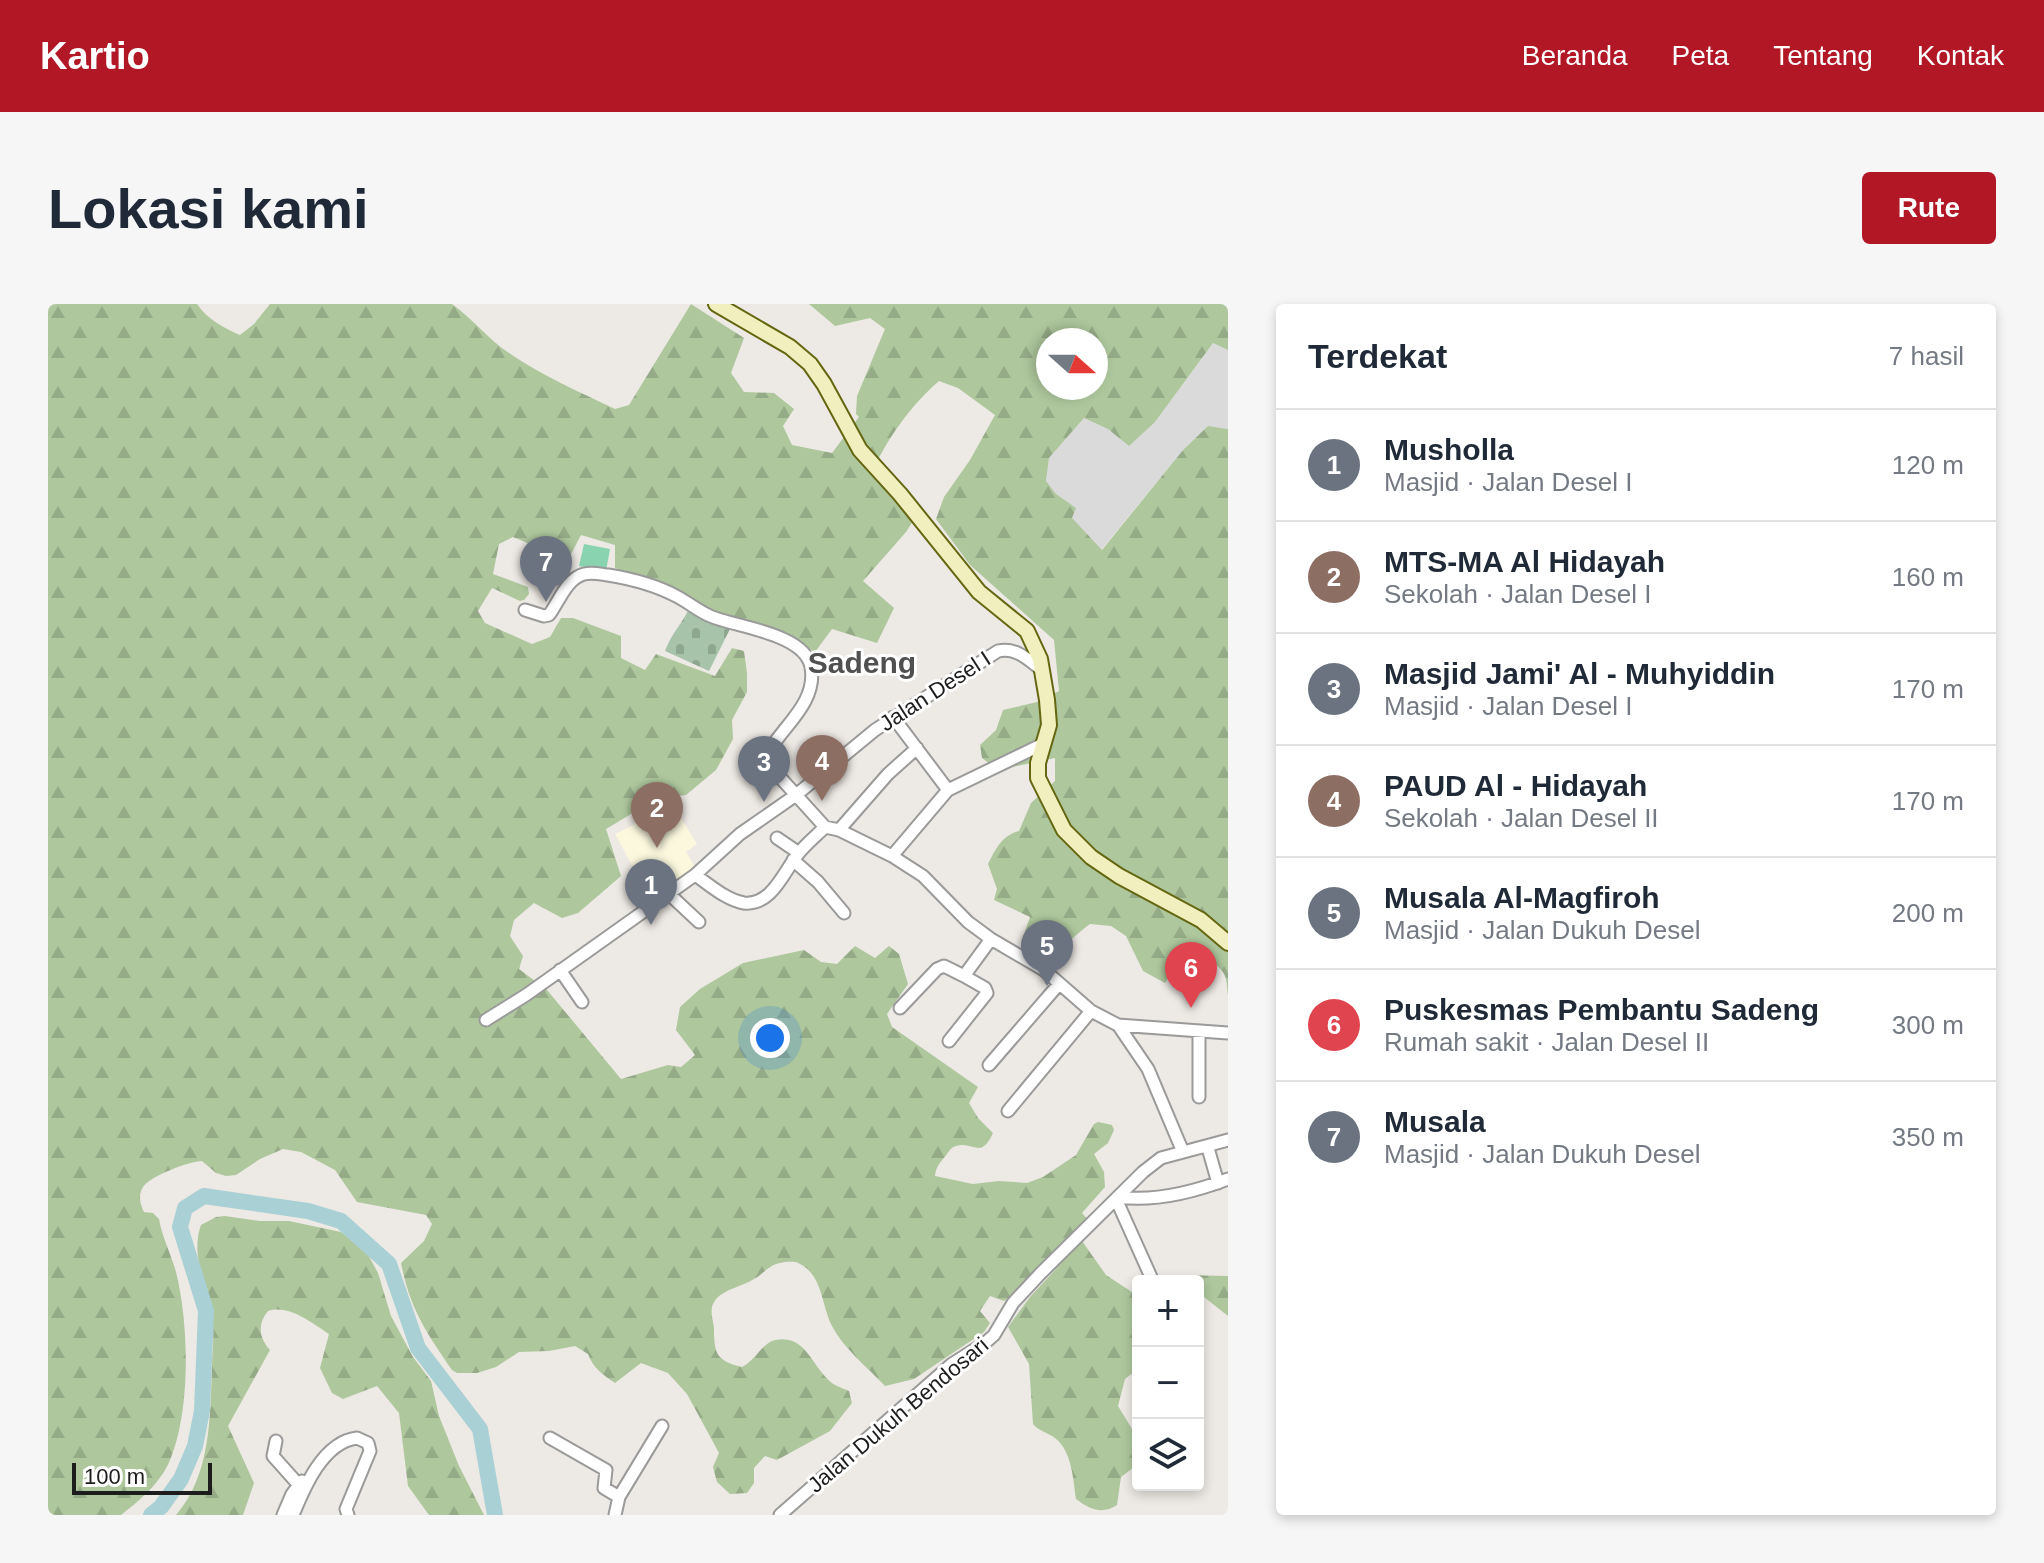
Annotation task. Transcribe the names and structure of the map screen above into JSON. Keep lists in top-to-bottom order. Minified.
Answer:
{"streets":{"street":["Jalan Desel I","Jalan Dukuh Bendosari"]},"districts":["Sadeng"],"scale_bar":"100 m","north":"right","page":{"header":"Kartio","nav":["Beranda","Peta","Tentang","Kontak"],"buttons":"Rute","title":"Lokasi kami","heading":["Terdekat","7 hasil"],"list":[{"mark":"1","name":"Musholla","note":"Masjid · Jalan Desel I","value":"120 m"},{"mark":"2","name":"MTS-MA Al Hidayah","note":"Sekolah · Jalan Desel I","value":"160 m"},{"mark":"3","name":"Masjid Jami' Al - Muhyiddin","note":"Masjid · Jalan Desel I","value":"170 m"},{"mark":"4","name":"PAUD Al - Hidayah","note":"Sekolah · Jalan Desel II","value":"170 m"},{"mark":"5","name":"Musala Al-Magfiroh","note":"Masjid · Jalan Dukuh Desel","value":"200 m"},{"mark":"6","name":"Puskesmas Pembantu Sadeng","note":"Rumah sakit · Jalan Desel II","value":"300 m"},{"mark":"7","name":"Musala","note":"Masjid · Jalan Dukuh Desel","value":"350 m"}],"pins":["7","4","3","2","1","5","6"],"map_buttons":["+","−"],"scale":"100 m"}}
